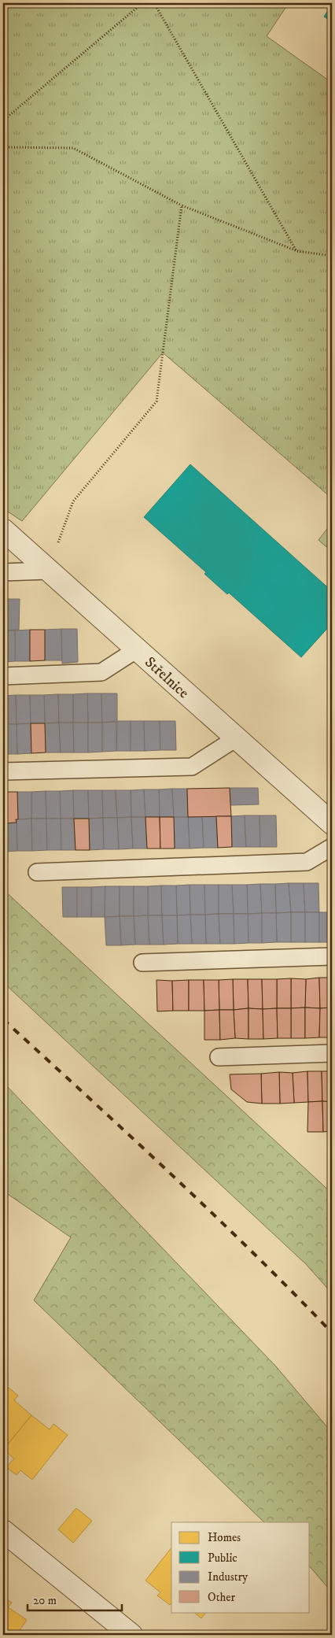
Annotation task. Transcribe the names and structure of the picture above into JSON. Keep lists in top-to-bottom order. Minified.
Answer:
{"streets":{"street":["Střelnice"]},"legend":["Homes","Public","Industry","Other"],"scale_bar":"20 m"}
